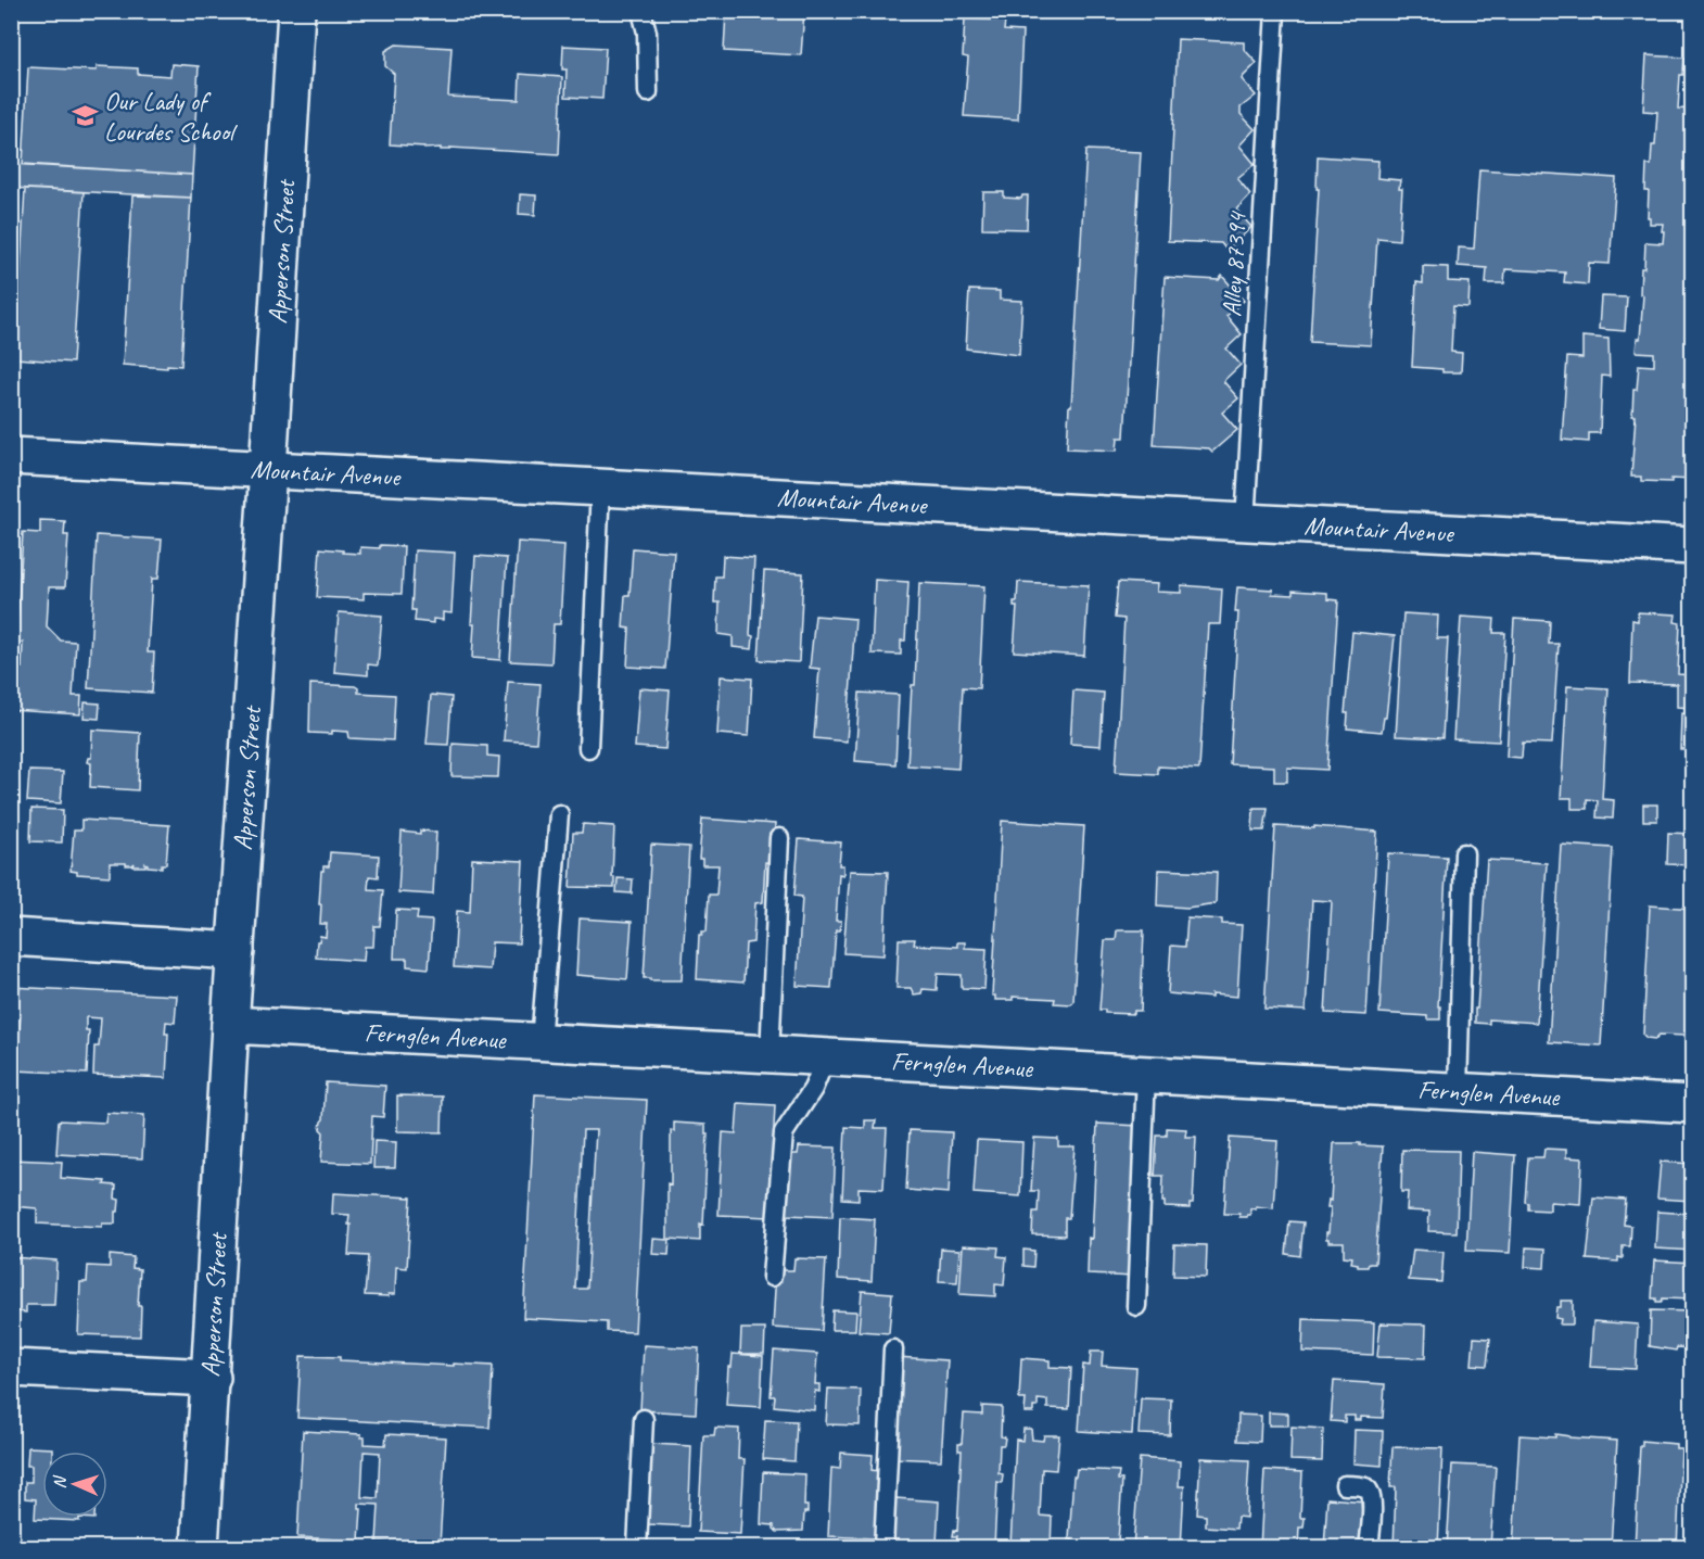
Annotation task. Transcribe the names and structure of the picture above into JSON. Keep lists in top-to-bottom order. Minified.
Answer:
{"streets":{"street":["Apperson Street","Mountair Avenue","Fernglen Avenue"],"lane":["Alley 87394"]},"crossings":[["Apperson Street","Mountair Avenue"],["Apperson Street","Fernglen Avenue"],["Alley 87394","Mountair Avenue"]],"places":{"school or university":["Our Lady of Lourdes School"]},"north":"left"}
